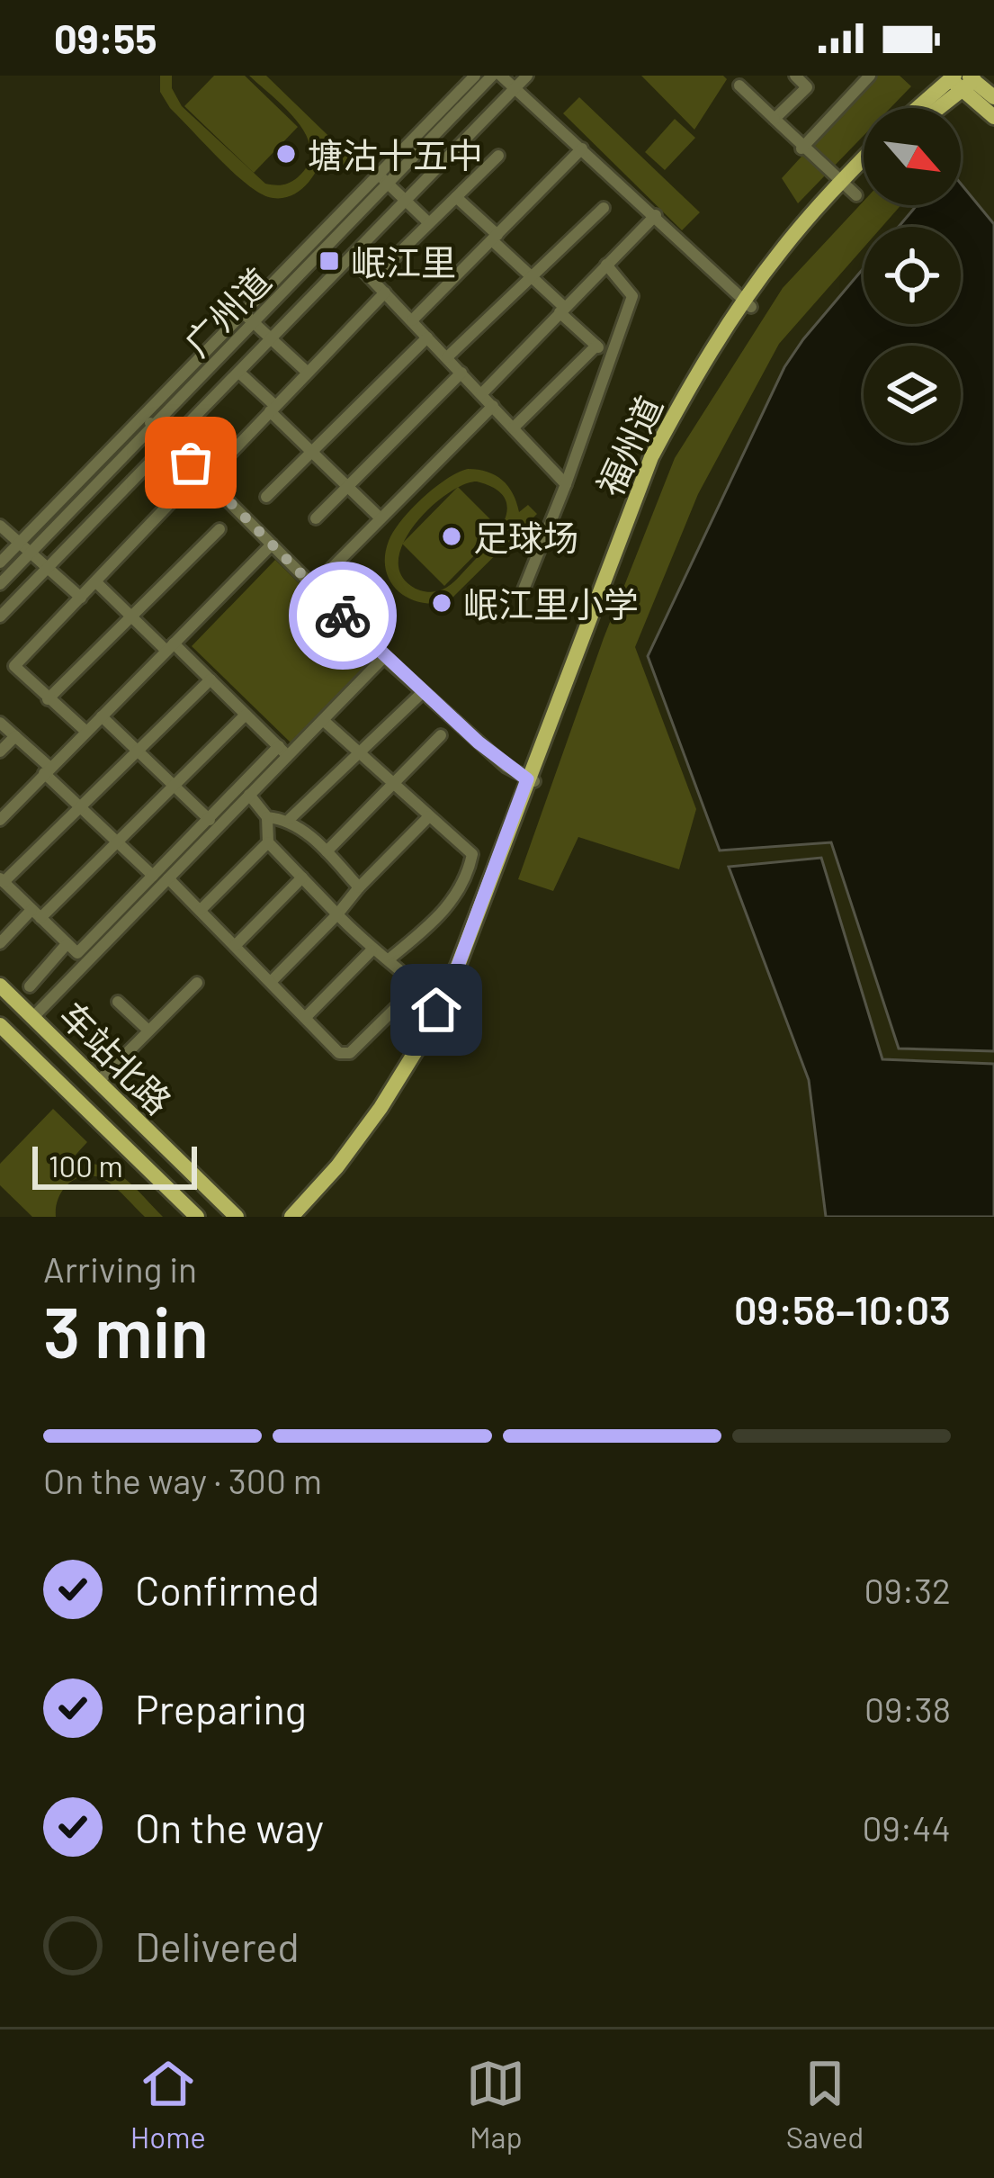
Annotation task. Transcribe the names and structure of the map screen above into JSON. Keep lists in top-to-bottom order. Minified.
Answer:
{"streets":{"main road":["福州道","车站北路"],"street":["广州道"]},"places":{"other":["塘沽十五中","足球场","岷江里小学"],"transit":["岷江里"]},"scale_bar":"100 m","north":"bottom right","page":{"status":"09:55","scale":"100 m","heading":["3 min","Arriving in","09:58–10:03"],"bar":"On the way · 300 m","list":[["Confirmed","09:32"],["Preparing","09:38"],["On the way","09:44"],"Delivered"],"tabs":["Home","Map","Saved"]}}
